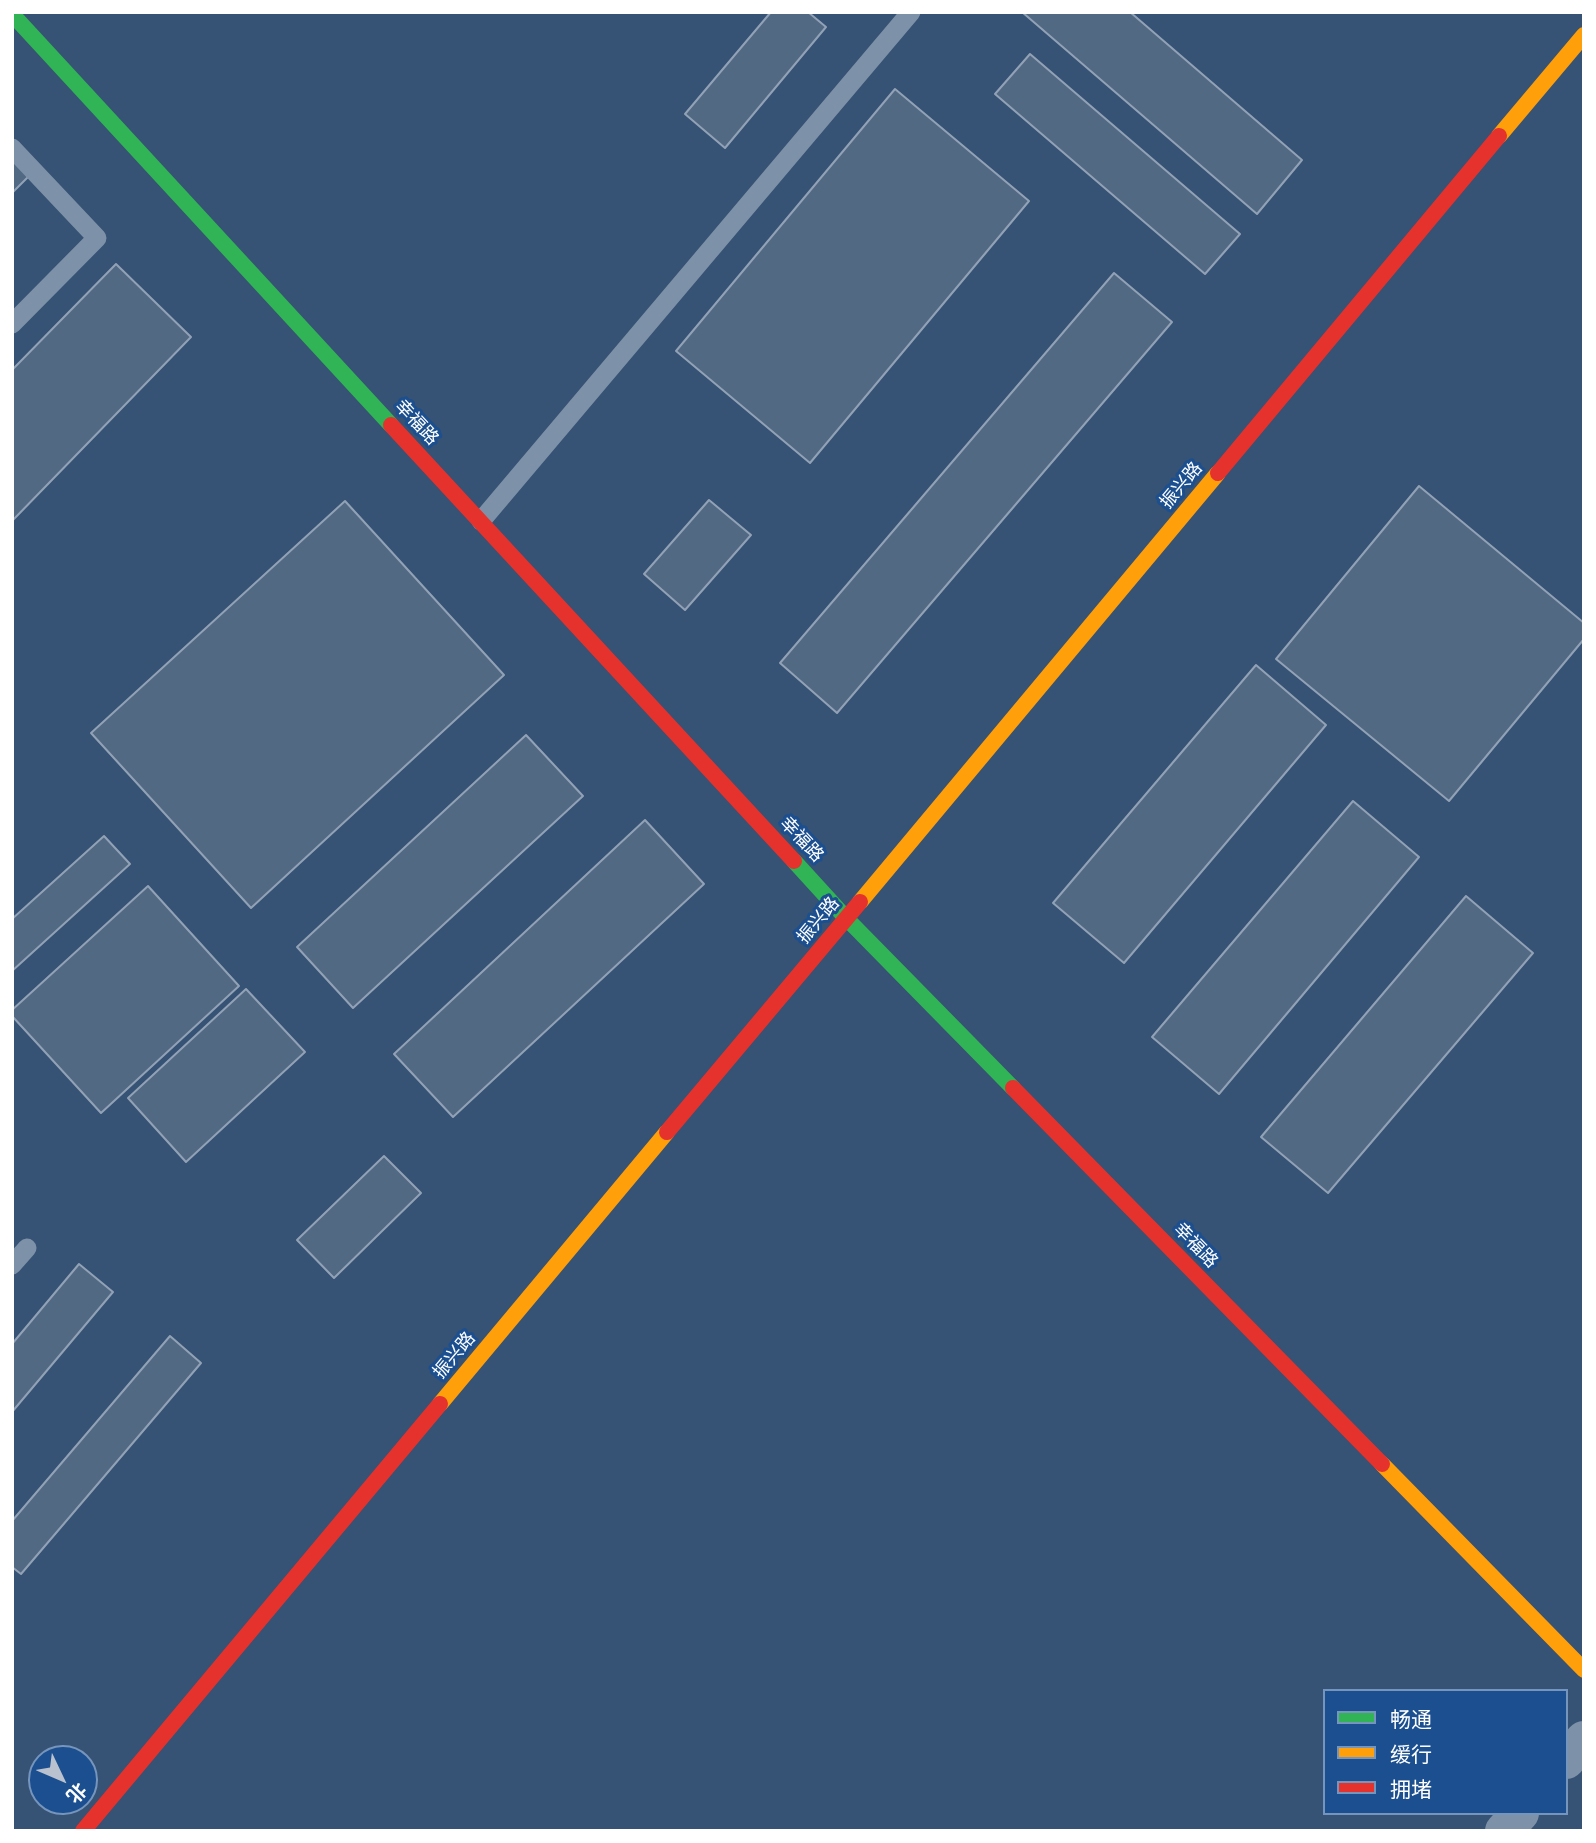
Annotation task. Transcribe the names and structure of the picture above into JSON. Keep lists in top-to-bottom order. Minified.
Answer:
{"streets":{"street":["幸福路","振兴路"]},"crossings":[["幸福路","振兴路"]],"legend":["畅通","缓行","拥堵"],"north":"bottom right"}
